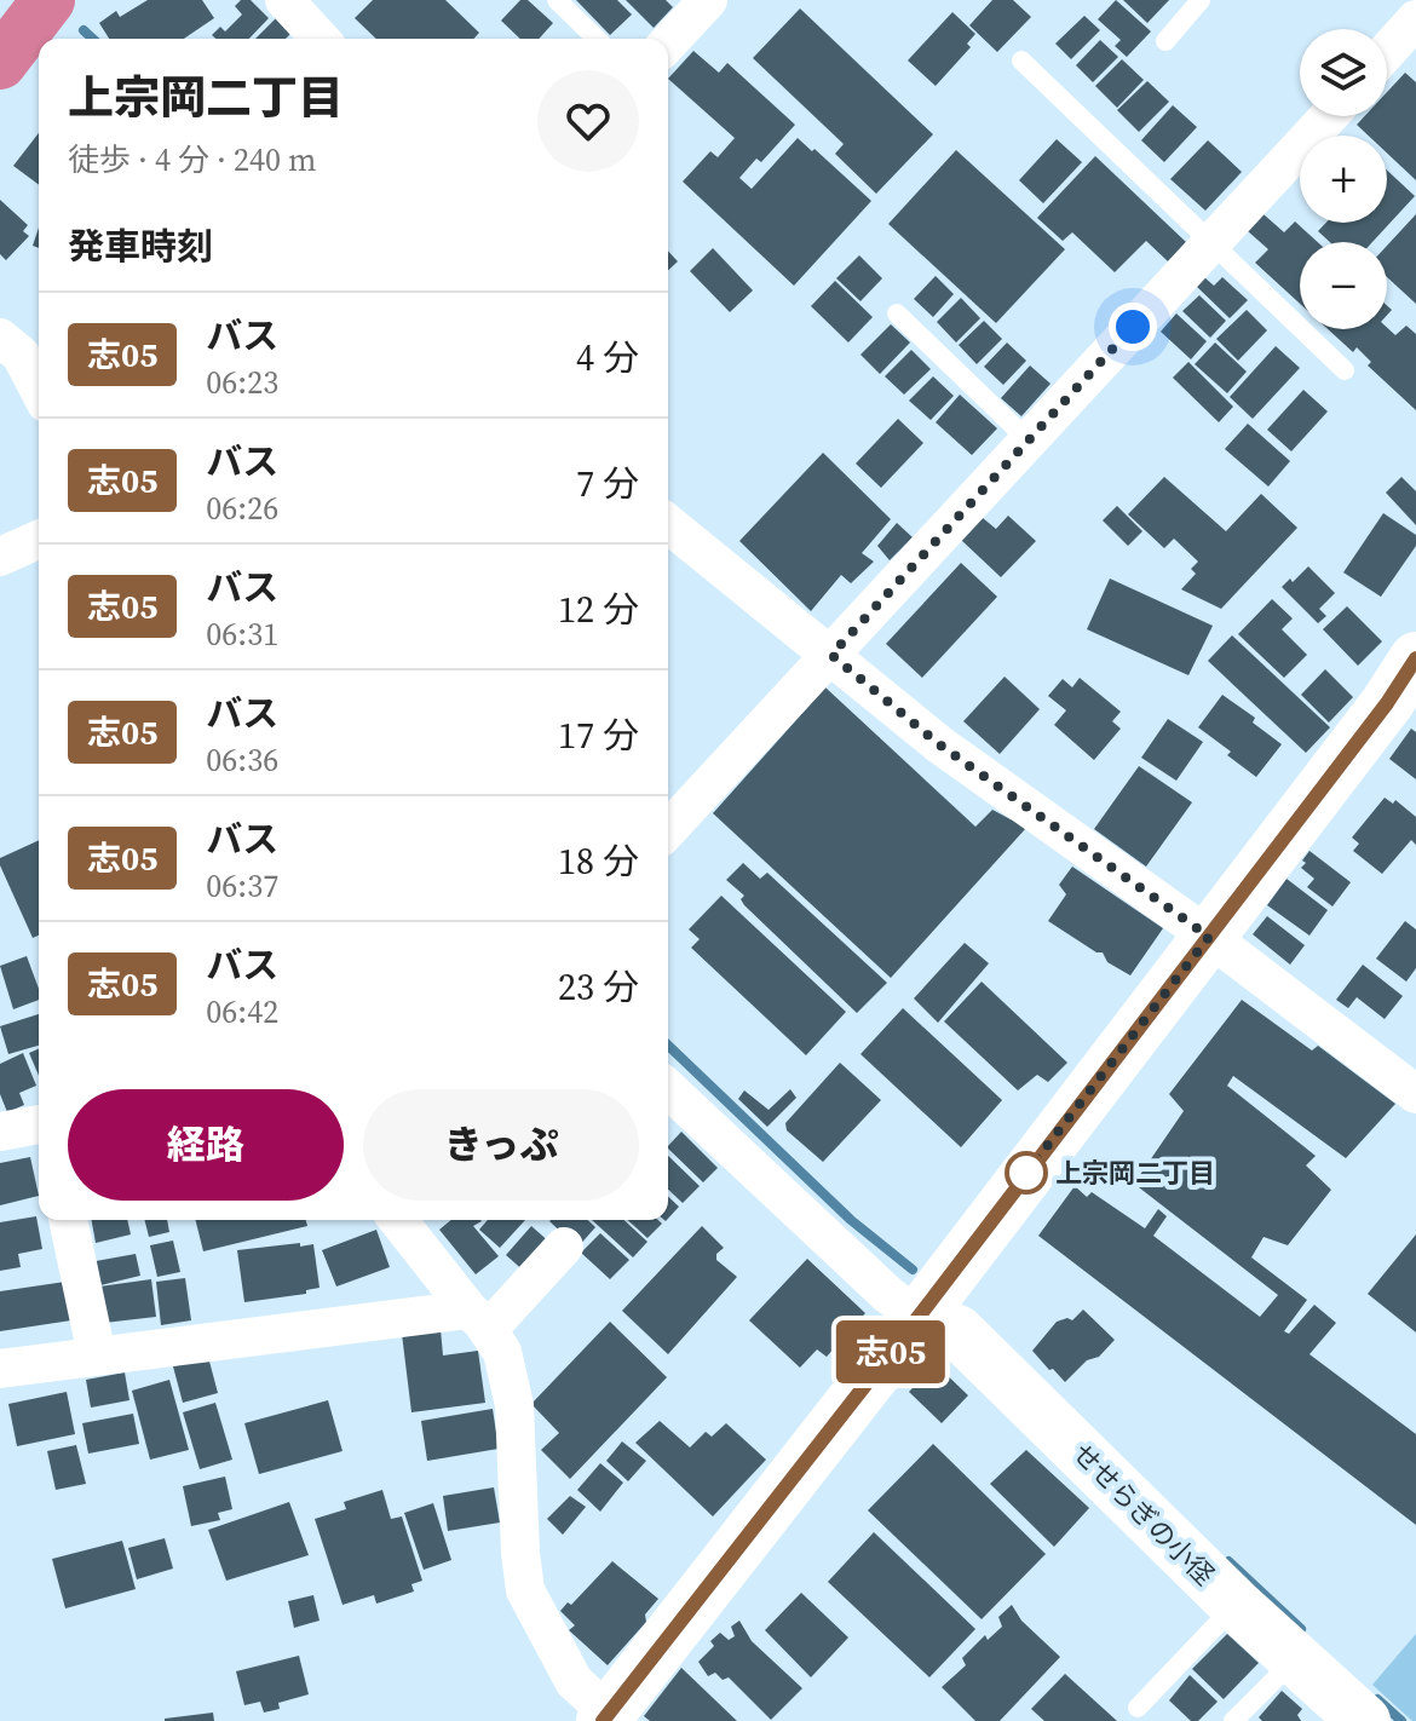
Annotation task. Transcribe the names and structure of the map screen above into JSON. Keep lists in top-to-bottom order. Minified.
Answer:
{"streets":{"main road":["せせらぎの小径"]},"places":["上宗岡二丁目"],"lines":["bus line 志05"],"page":{"on_map":"志05","map_buttons":["+","−"],"heading":[["上宗岡二丁目","徒歩 · 4 分 · 240 m"],"発車時刻"],"list":[{"mark":"志05","name":"バス","note":"06:23","value":"4 分"},{"mark":"志05","name":"バス","note":"06:26","value":"7 分"},{"mark":"志05","name":"バス","note":"06:31","value":"12 分"},{"mark":"志05","name":"バス","note":"06:36","value":"17 分"},{"mark":"志05","name":"バス","note":"06:37","value":"18 分"},{"mark":"志05","name":"バス","note":"06:42","value":"23 分"}],"buttons":["経路","きっぷ"]}}
